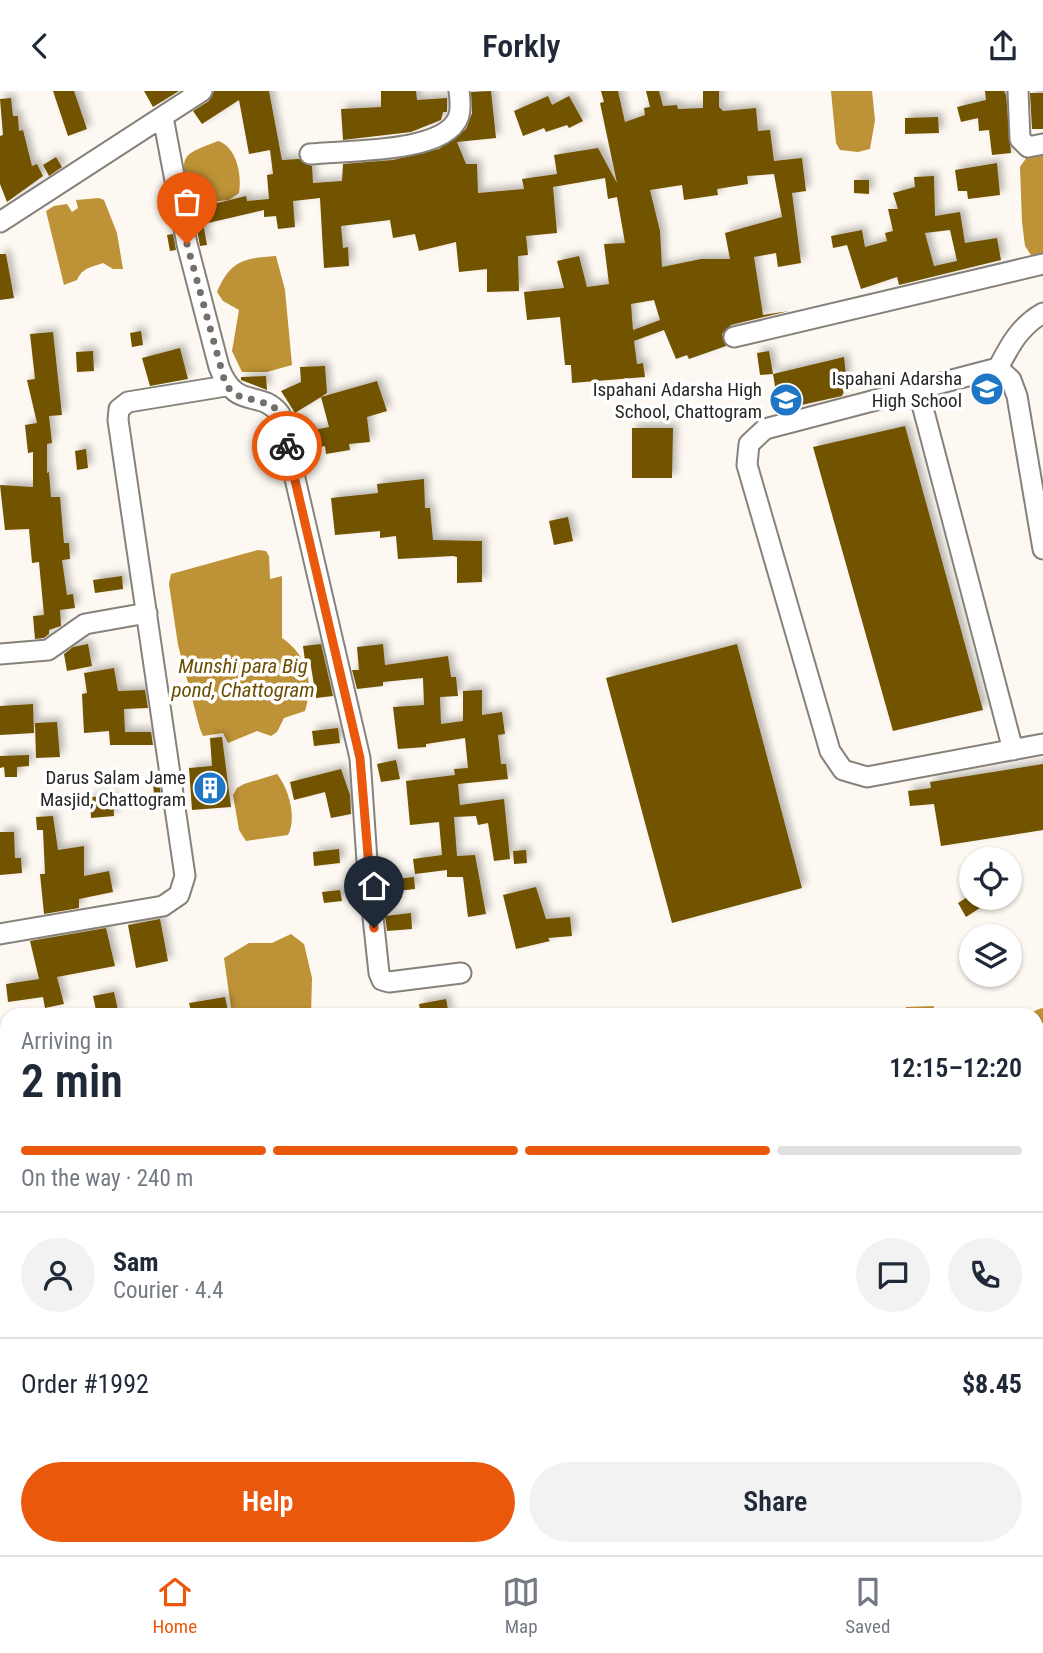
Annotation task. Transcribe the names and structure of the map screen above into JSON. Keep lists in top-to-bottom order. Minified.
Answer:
{"water":["Munshi para Big pond, Chattogram"],"places":{"school or university":["Ispahani Adarsha High School","Ispahani Adarsha High School, Chattogram"],"building":["Darus Salam Jame Masjid, Chattogram"]},"page":{"header":"Forkly","heading":["2 min","Arriving in","12:15–12:20"],"panel":["Sam","Courier · 4.4","Order #1992","$8.45"],"bar":"On the way · 240 m","buttons":["Help","Share"],"tabs":["Home","Map","Saved"]}}
